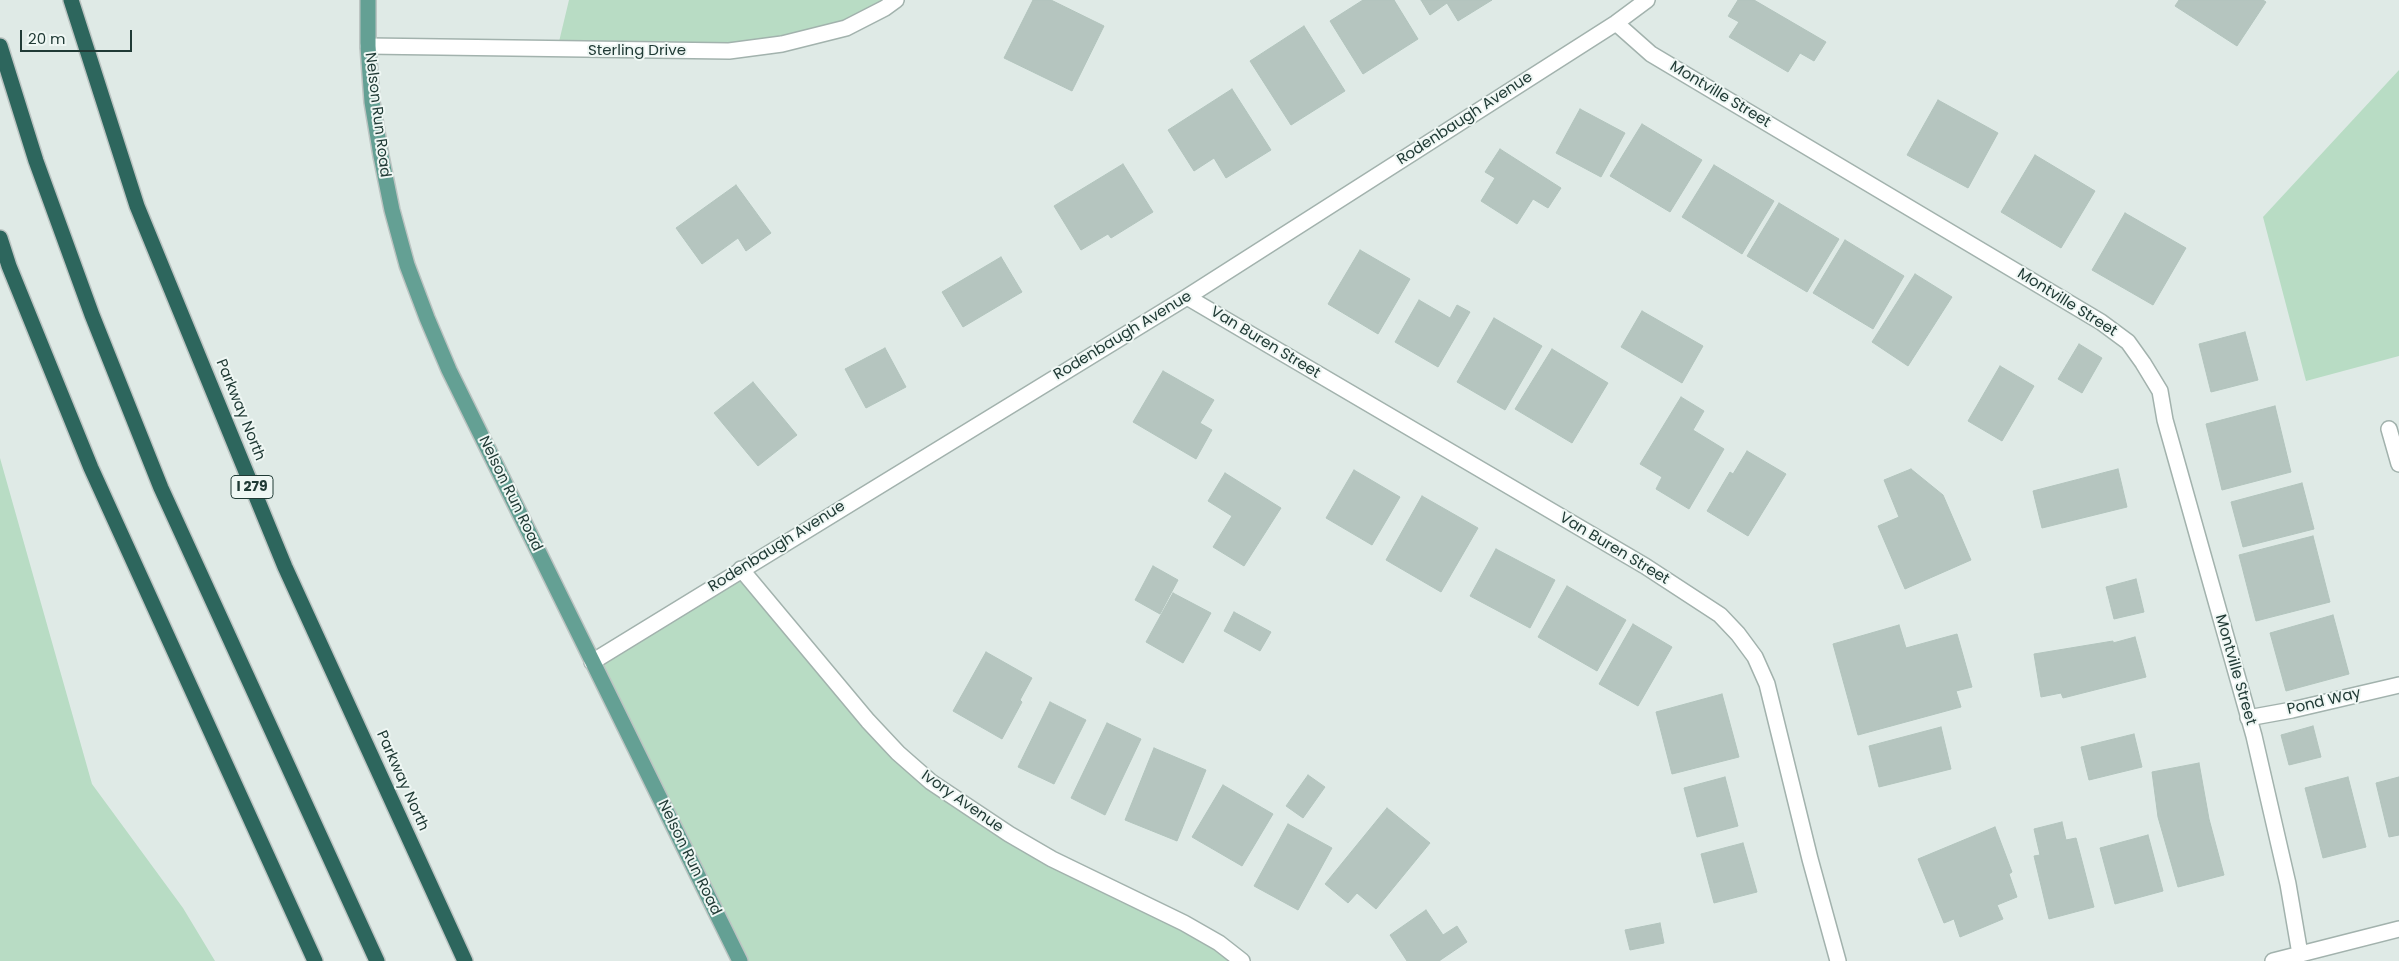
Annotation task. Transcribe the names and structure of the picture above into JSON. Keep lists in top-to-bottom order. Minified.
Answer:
{"streets":{"highway":["Parkway North","I 279"],"main road":["Nelson Run Road"],"street":["Sterling Drive","Montville Street","Rodenbaugh Avenue","Van Buren Street","Pond Way","Ivory Avenue"]},"crossings":[["Sterling Drive","Nelson Run Road"],["Montville Street","Rodenbaugh Avenue"],["Montville Street","Pond Way"],["Nelson Run Road","Rodenbaugh Avenue"],["Rodenbaugh Avenue","Van Buren Street"],["Rodenbaugh Avenue","Ivory Avenue"]],"scale_bar":"20 m"}
